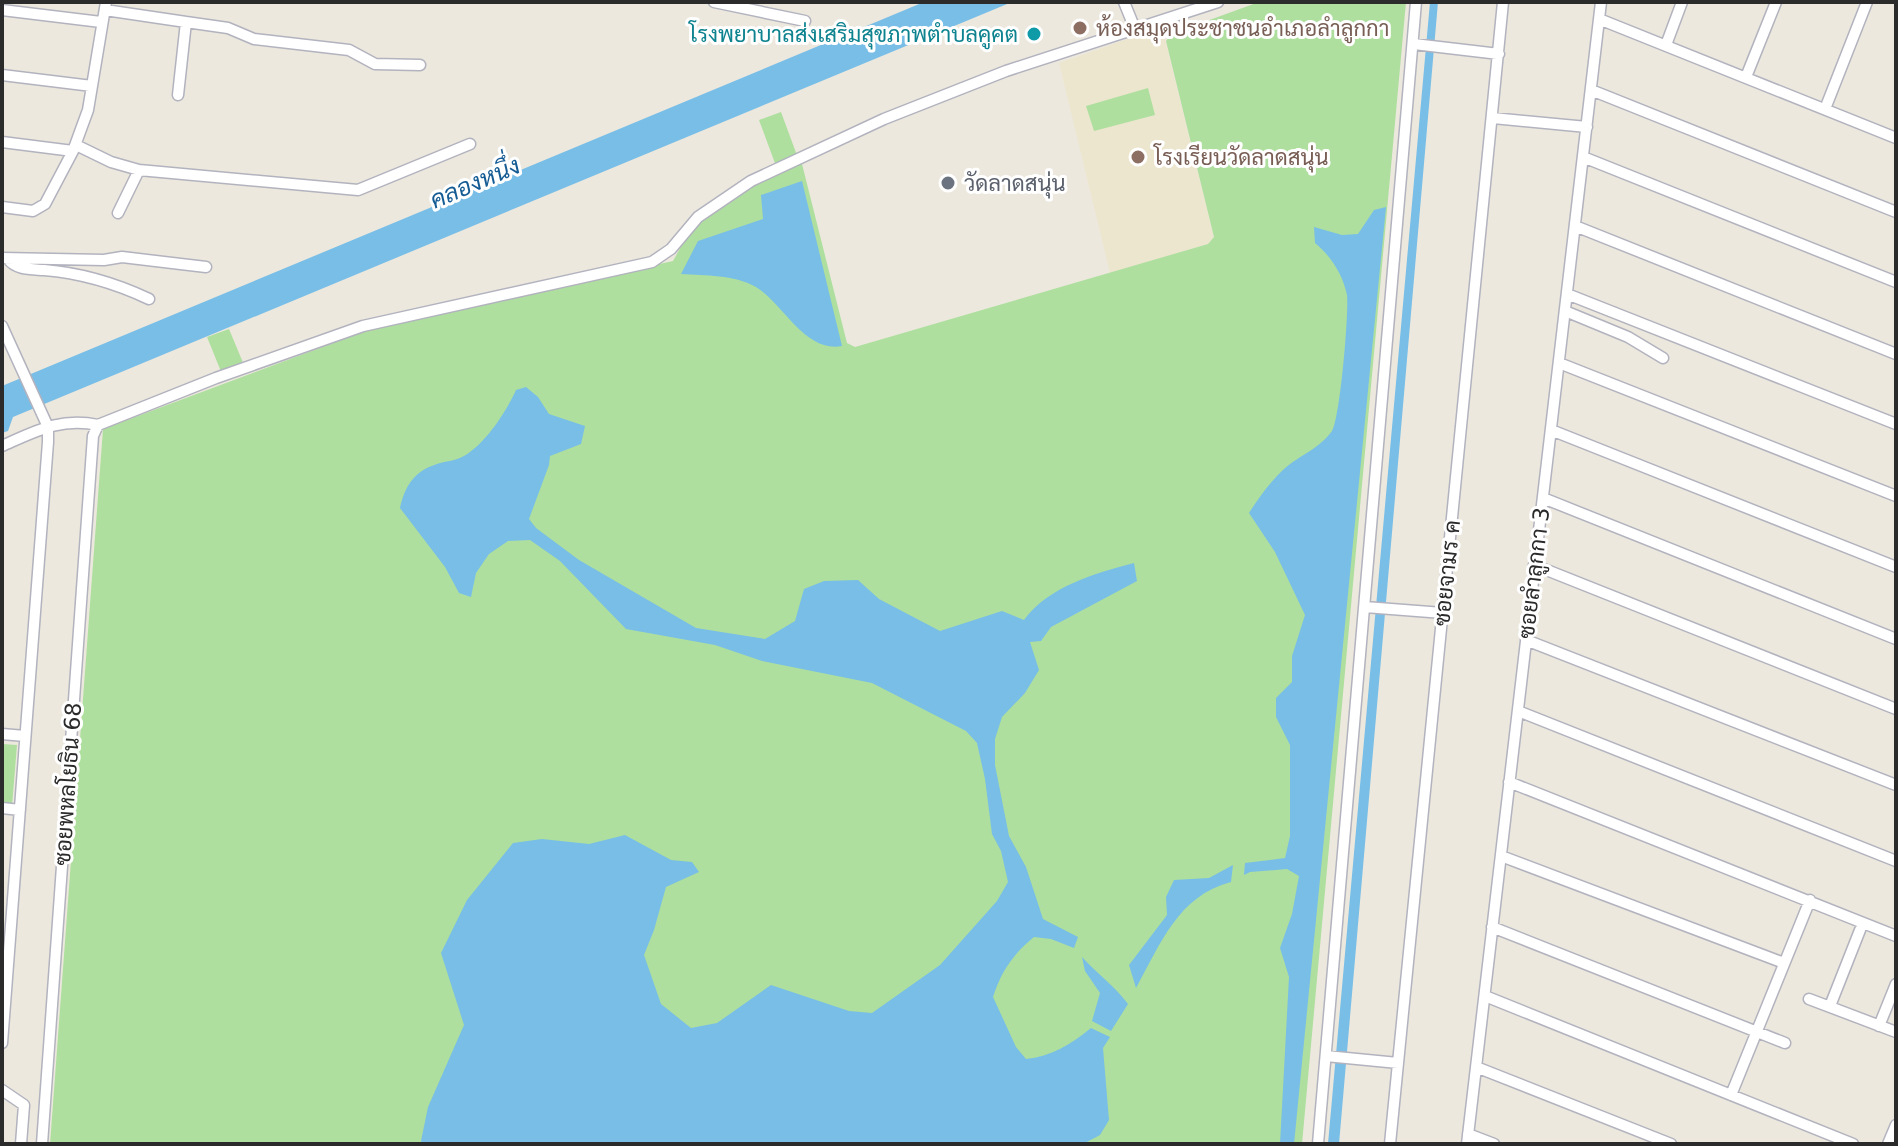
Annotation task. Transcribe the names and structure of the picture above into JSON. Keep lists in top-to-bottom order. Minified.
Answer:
{"streets":{"street":["ซอยจามร ค","ซอยลำลูกกา 3","ซอยพหลโยธิน 68"]},"water":["คลองหนึ่ง"],"places":["ห้องสมุดประชาชนอำเภอลำลูกกา","โรงพยาบาลส่งเสริมสุขภาพตำบลคูคต","โรงเรียนวัดลาดสนุ่น","วัดลาดสนุ่น"]}
